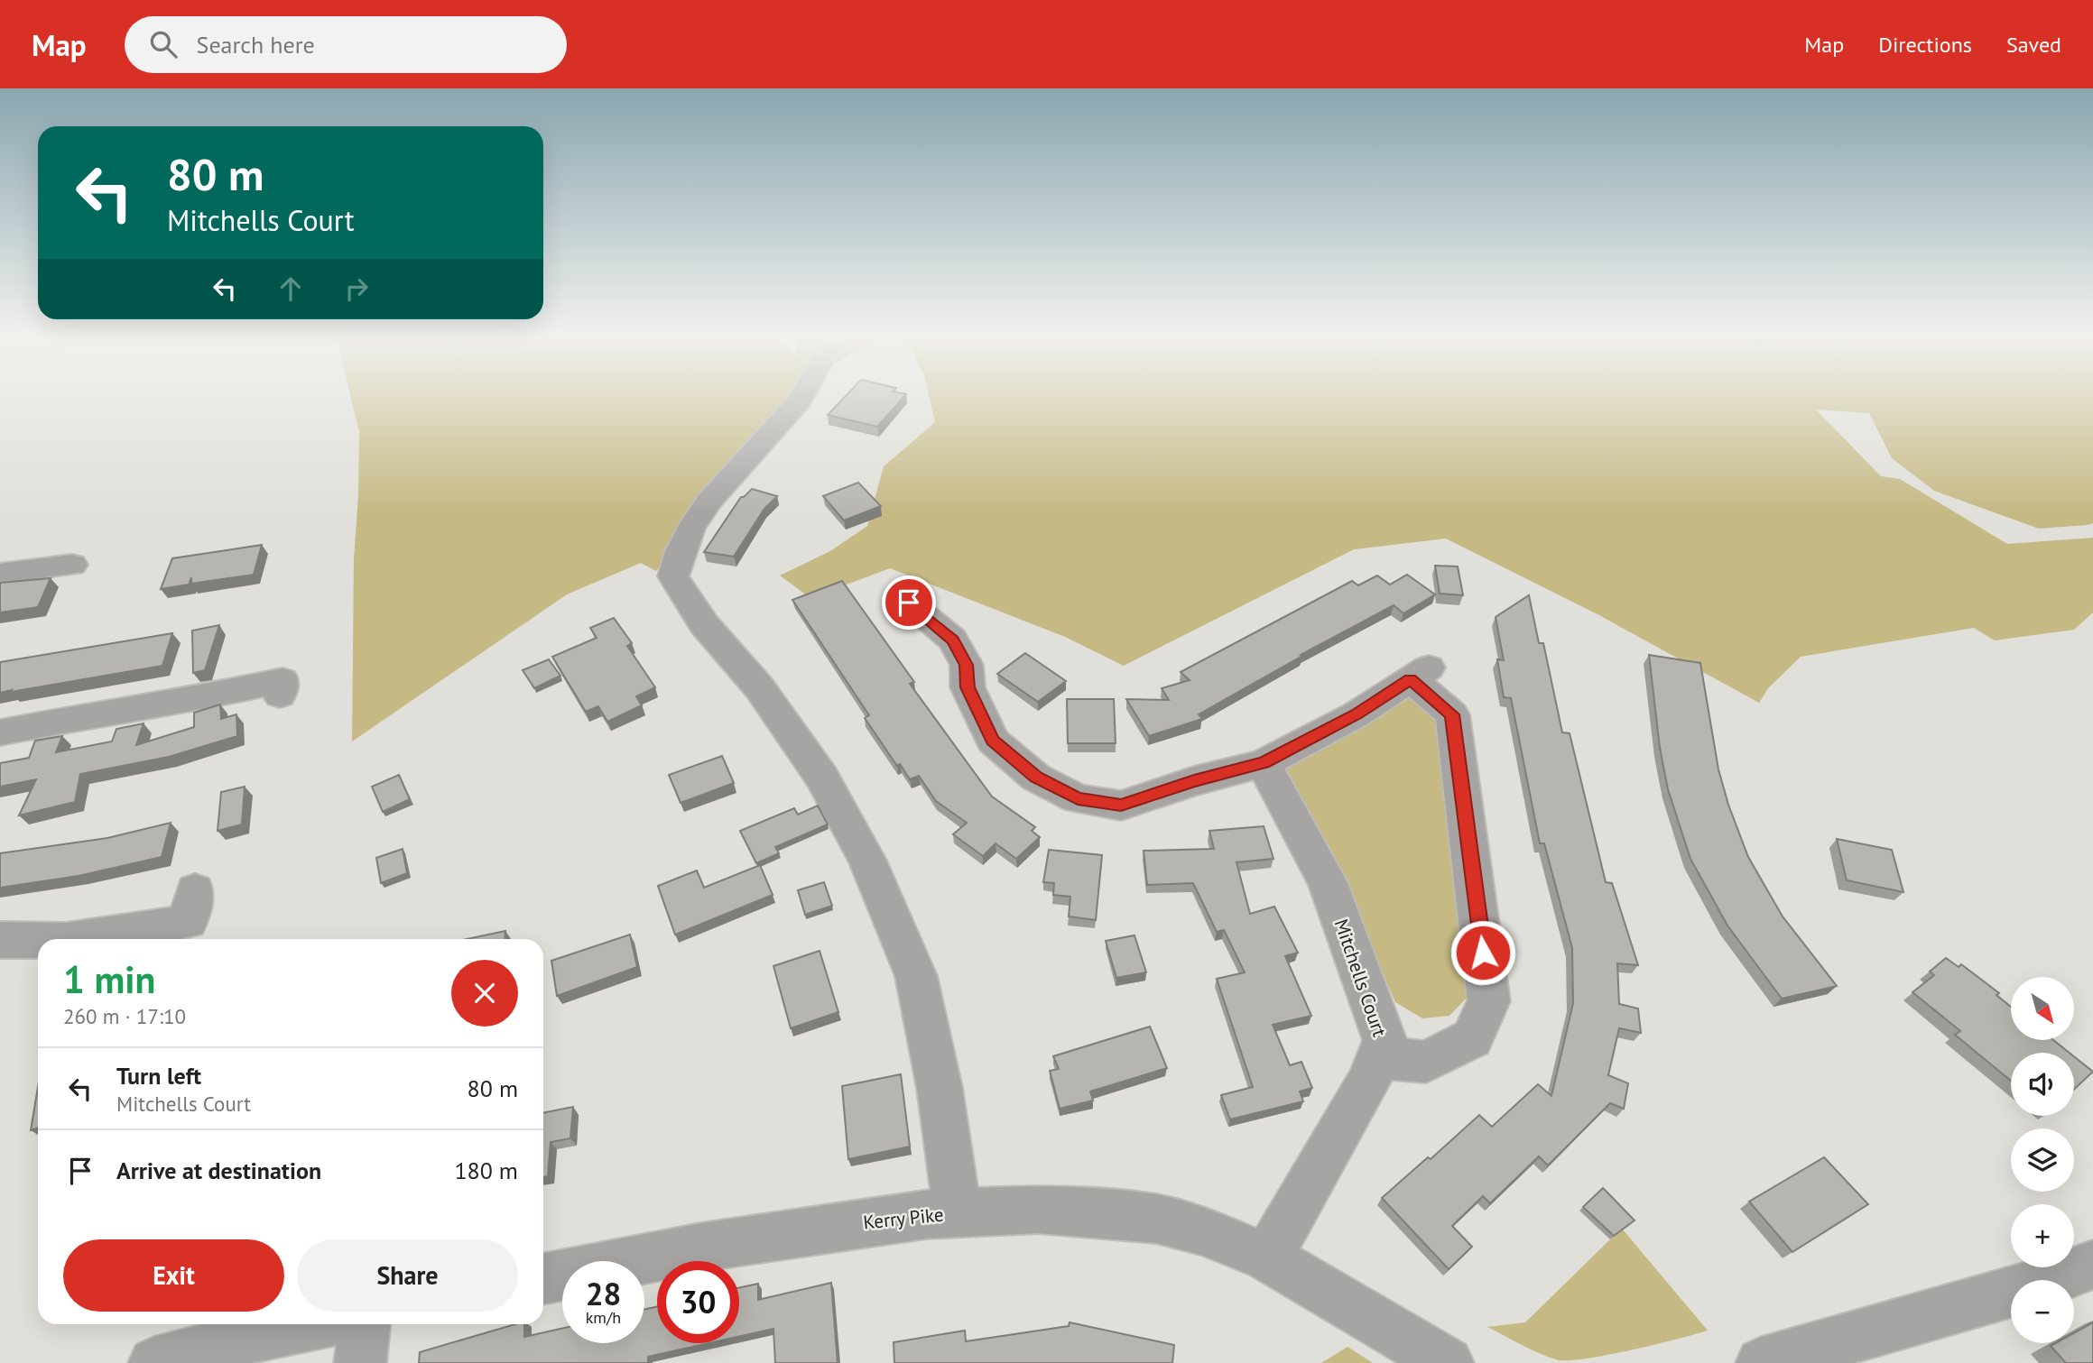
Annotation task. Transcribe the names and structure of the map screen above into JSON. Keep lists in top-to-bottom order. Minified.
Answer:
{"streets":{"street":["Mitchells Court","Kerry Pike"]},"crossings":[["Mitchells Court","Kerry Pike"]],"north":"bottom right","page":{"header":"Map","search":"Search here","nav":["Map","Directions","Saved"],"turn":["80 m","Mitchells Court"],"heading":["1 min","260 m · 17:10"],"map_buttons":["+","−"],"list":[{"name":"Turn left","note":"Mitchells Court","value":"80 m"},{"name":"Arrive at destination","value":"180 m"}],"buttons":["Exit","Share"],"speed":"28 km/h","limit":"30"}}
